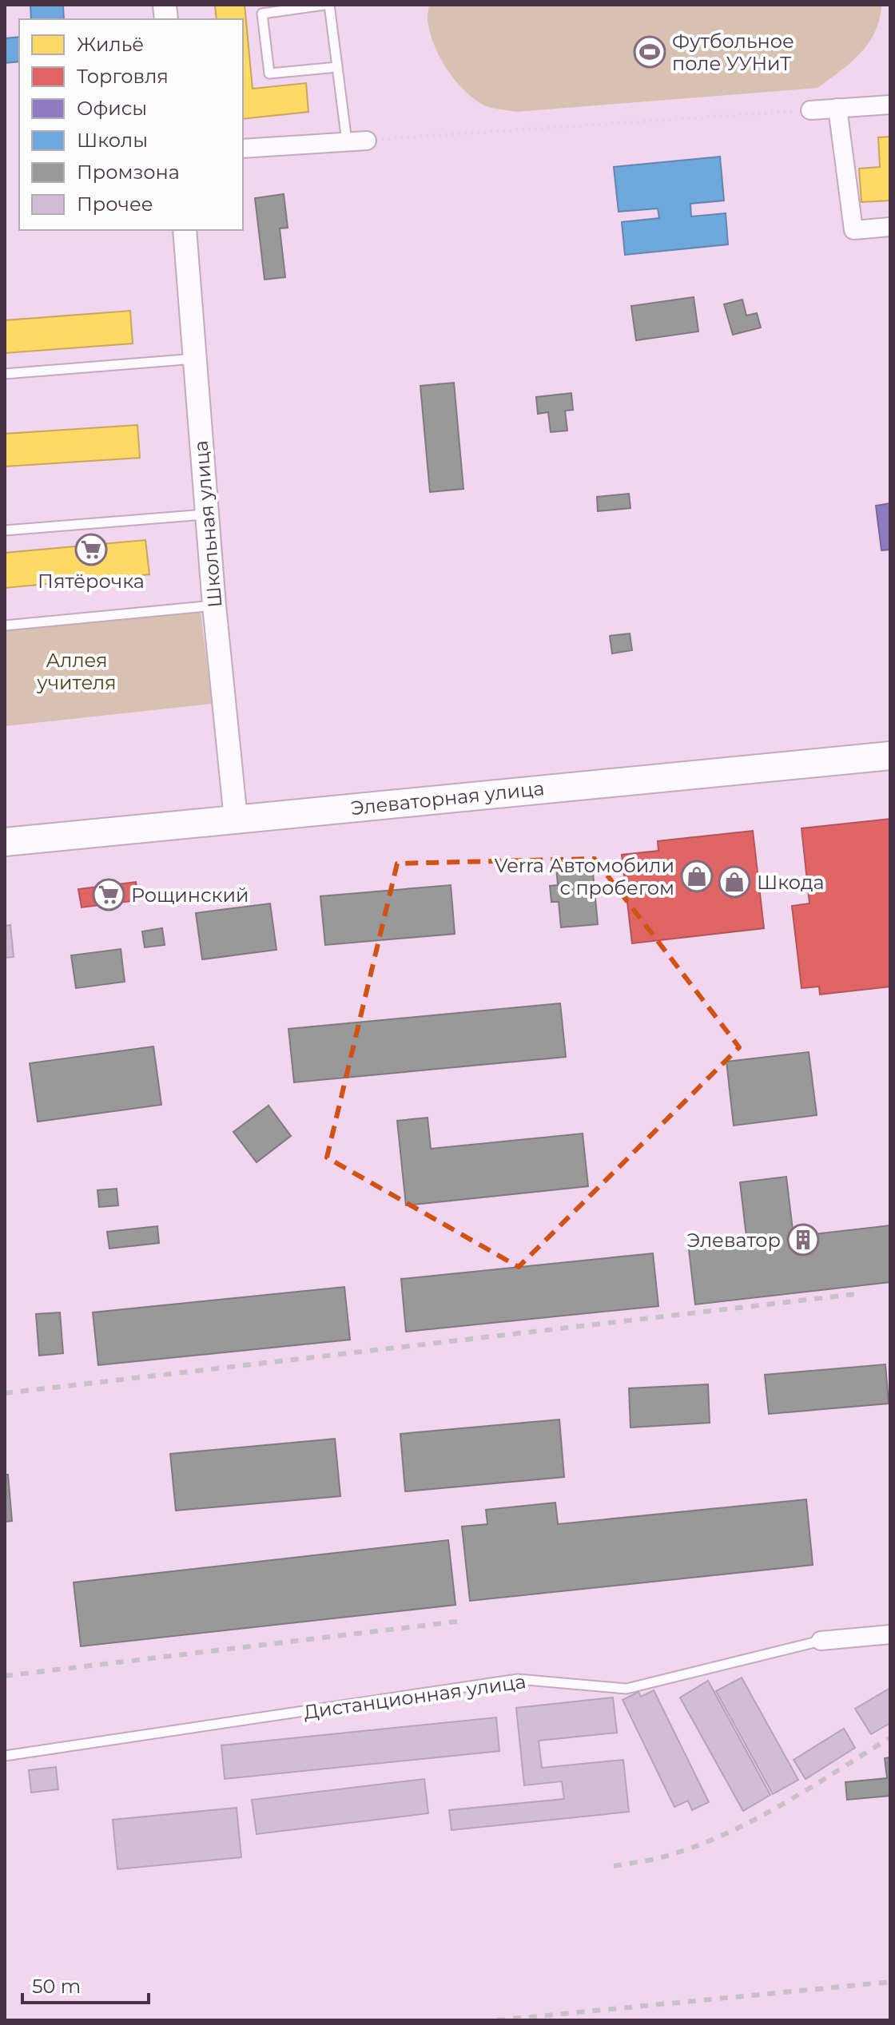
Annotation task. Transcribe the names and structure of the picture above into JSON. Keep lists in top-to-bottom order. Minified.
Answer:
{"streets":{"main road":["Элеваторная улица"],"street":["Школьная улица"],"lane":["Дистанционная улица"]},"crossings":[["Школьная улица","Элеваторная улица"]],"parks":["Аллея учителя"],"places":{"sports":["Футбольное поле УУНиТ"],"supermarket":["Пятёрочка","Рощинский"],"shop":["Verra Автомобили с пробегом","Шкода"],"building":["Элеватор"]},"legend":["Жильё","Торговля","Офисы","Школы","Промзона","Прочее"],"scale_bar":"50 m"}
